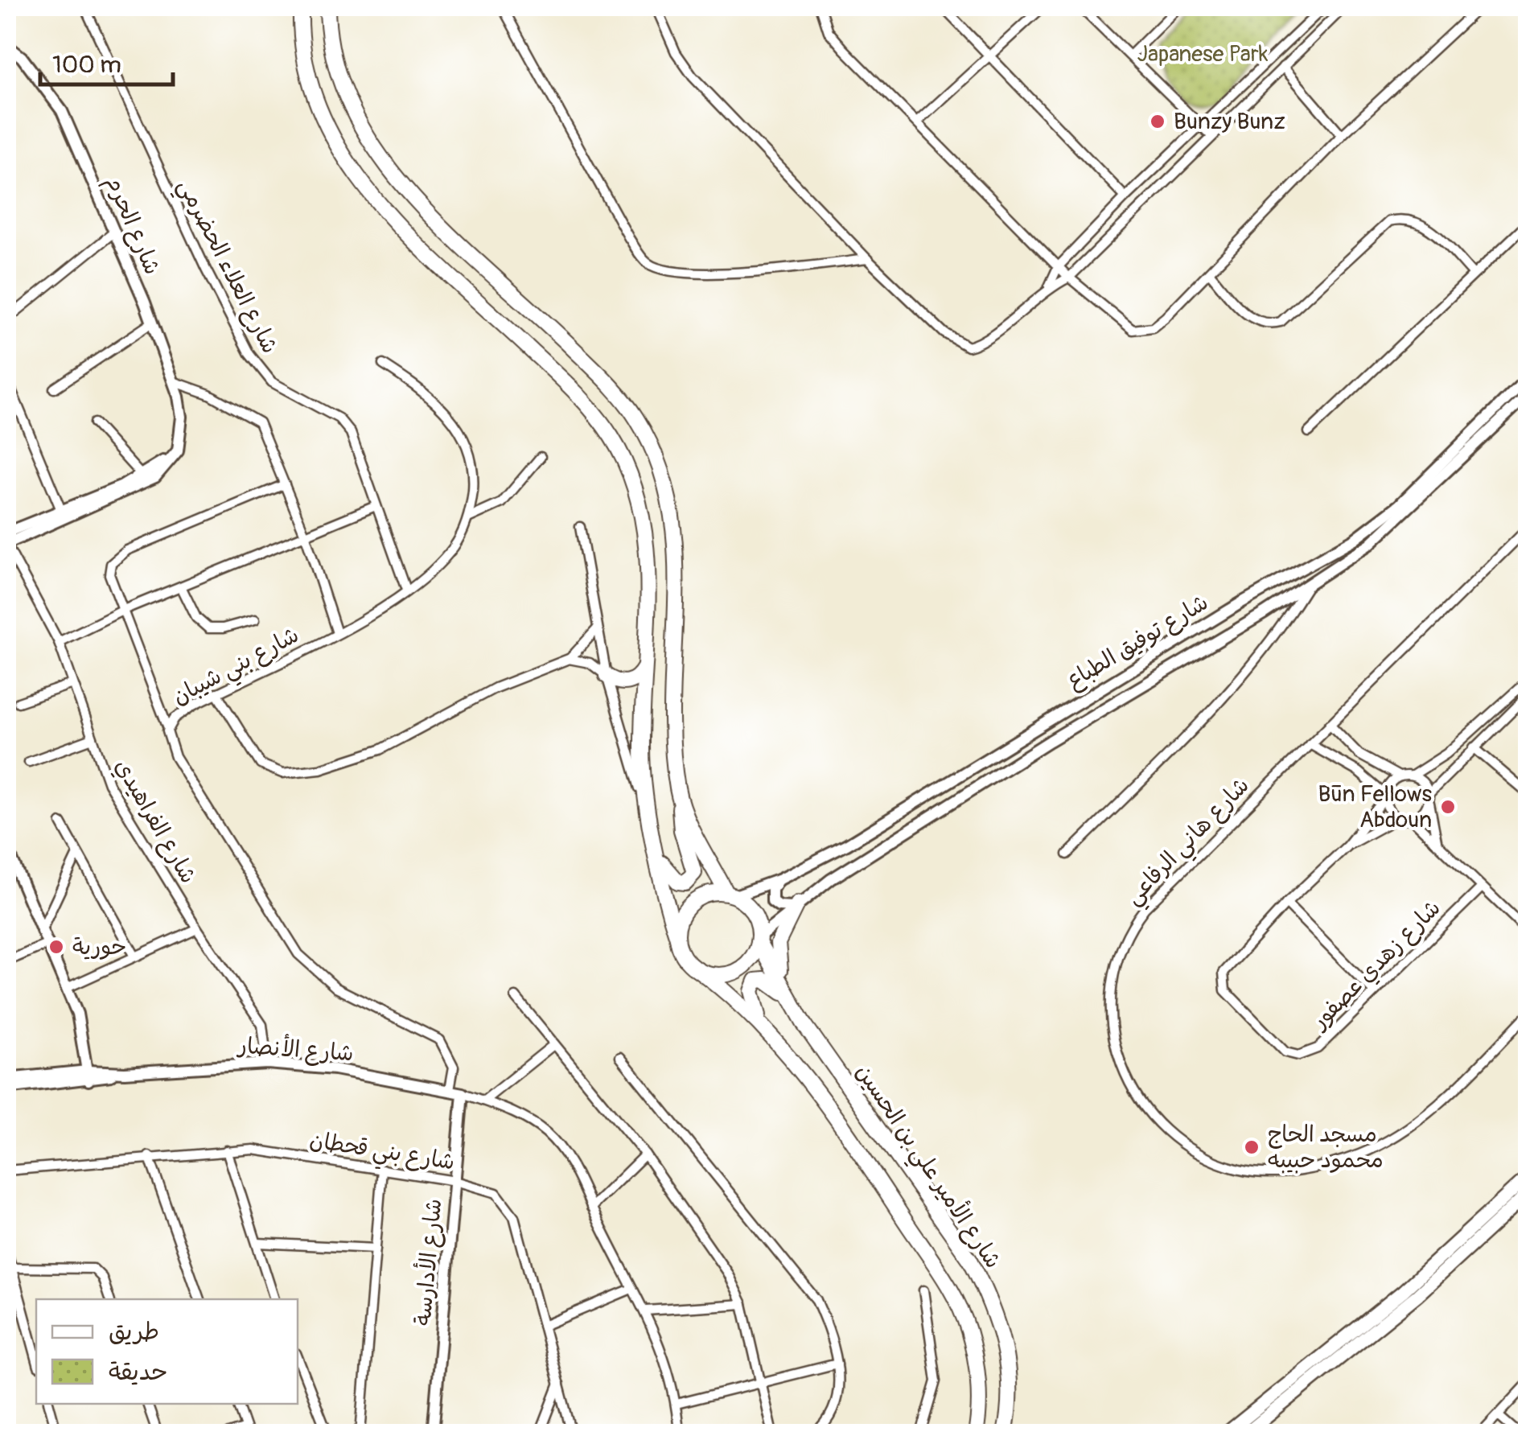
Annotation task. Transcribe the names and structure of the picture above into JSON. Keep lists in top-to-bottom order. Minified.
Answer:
{"streets":{"main road":["شارع الأمير علي بن الحسين"],"street":["شارع الحرم","شارع العلاء الحضرمي","شارع توفيق الطباع","شارع بني شيبان","شارع الفراهيدي","شارع هاني الرفاعي","شارع زهدي عصفور","شارع الأنصار","شارع بني قحطان","شارع الأدارسة"]},"crossings":[["شارع العلاء الحضرمي","شارع بني شيبان"],["شارع توفيق الطباع","شارع الأمير علي بن الحسين"],["شارع بني شيبان","شارع الأنصار"],["شارع الفراهيدي","شارع الأنصار"],["شارع الأنصار","شارع الأدارسة"],["شارع بني قحطان","شارع الأدارسة"]],"parks":["Japanese Park"],"places":["Bunzy Bunz","Būn Fellows Abdoun","حورية","مسجد الحاج محمود حبيبه"],"legend":["طريق","حديقة"],"scale_bar":"100 m"}
